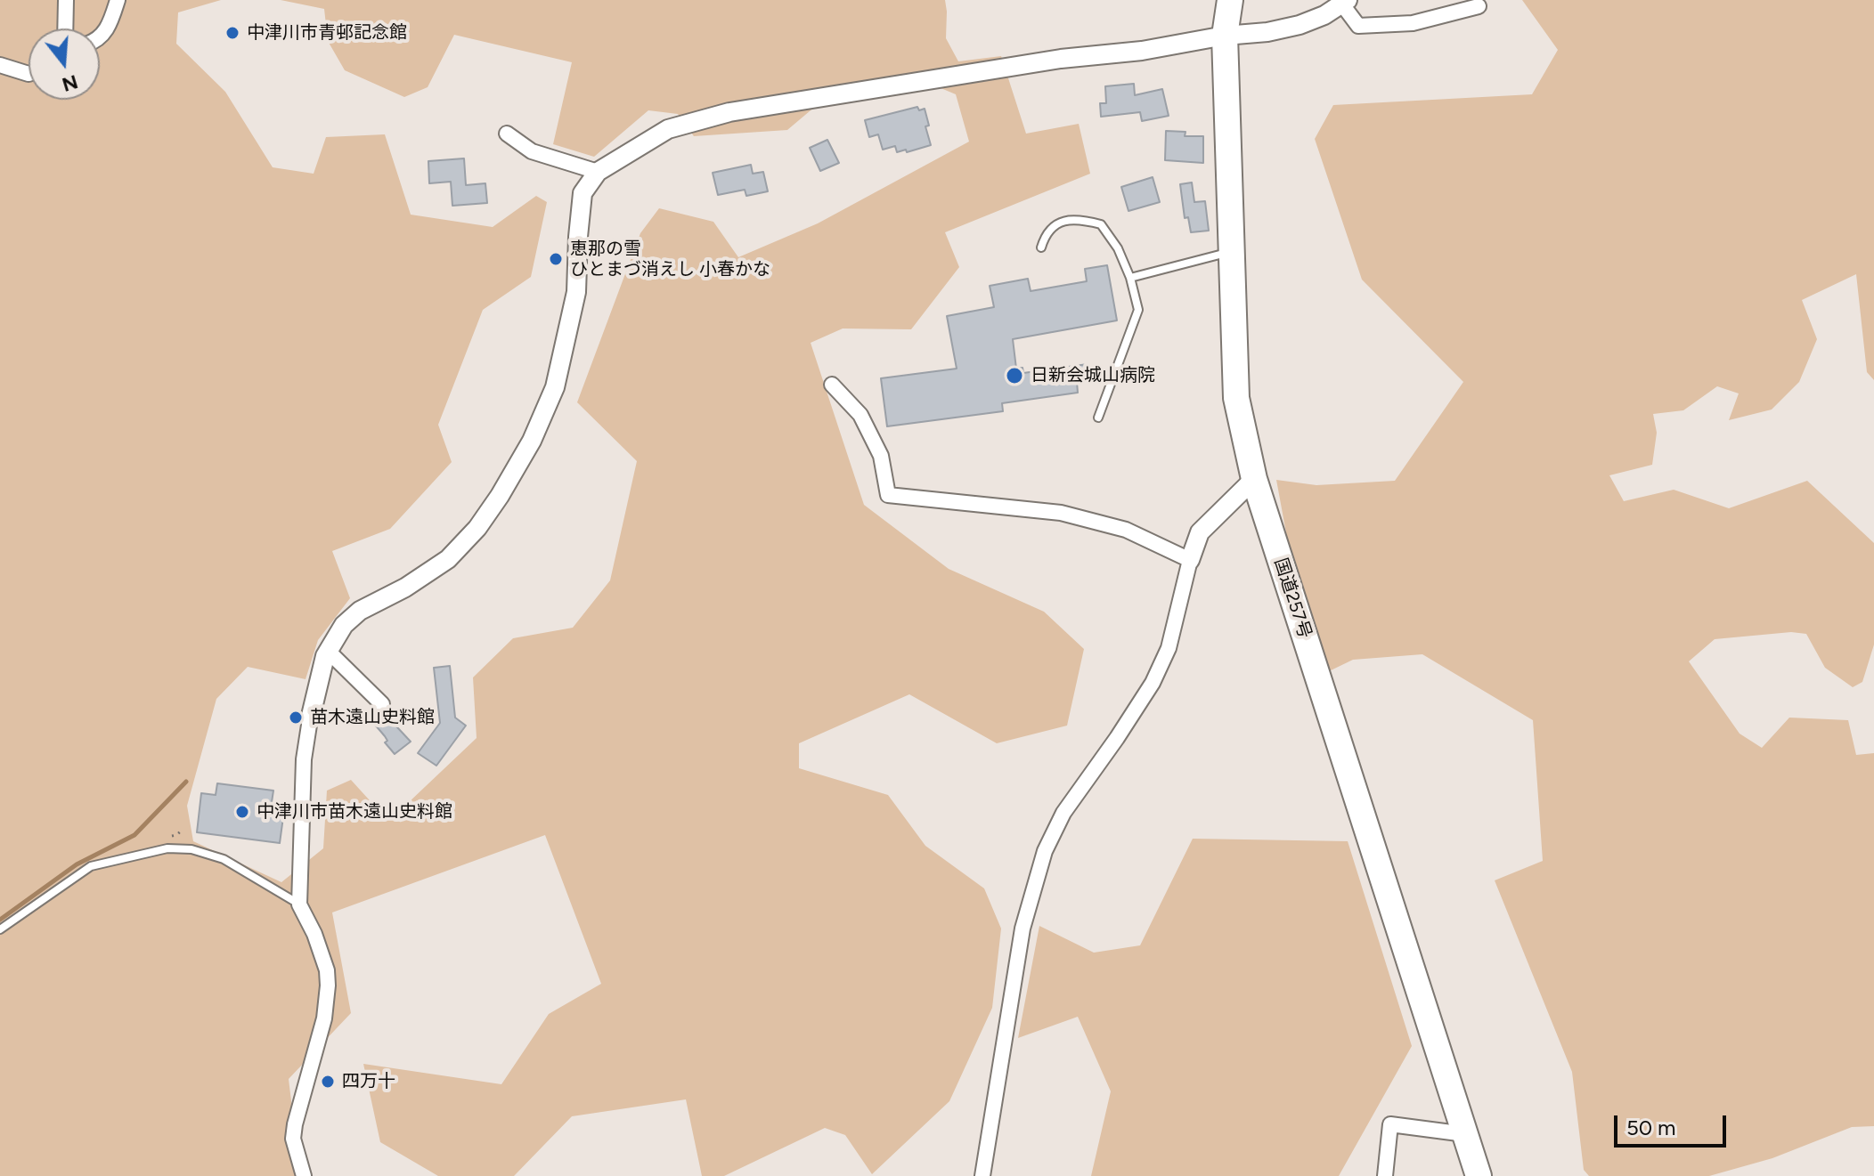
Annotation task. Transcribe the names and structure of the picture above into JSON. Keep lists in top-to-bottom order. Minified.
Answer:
{"streets":{"highway":["国道257号"]},"places":["中津川市青邨記念館","恵那の雪 ひとまづ消えし 小春かな","日新会城山病院","苗木遠山史料館","中津川市苗木遠山史料館","四万十"],"scale_bar":"50 m","north":"bottom"}
